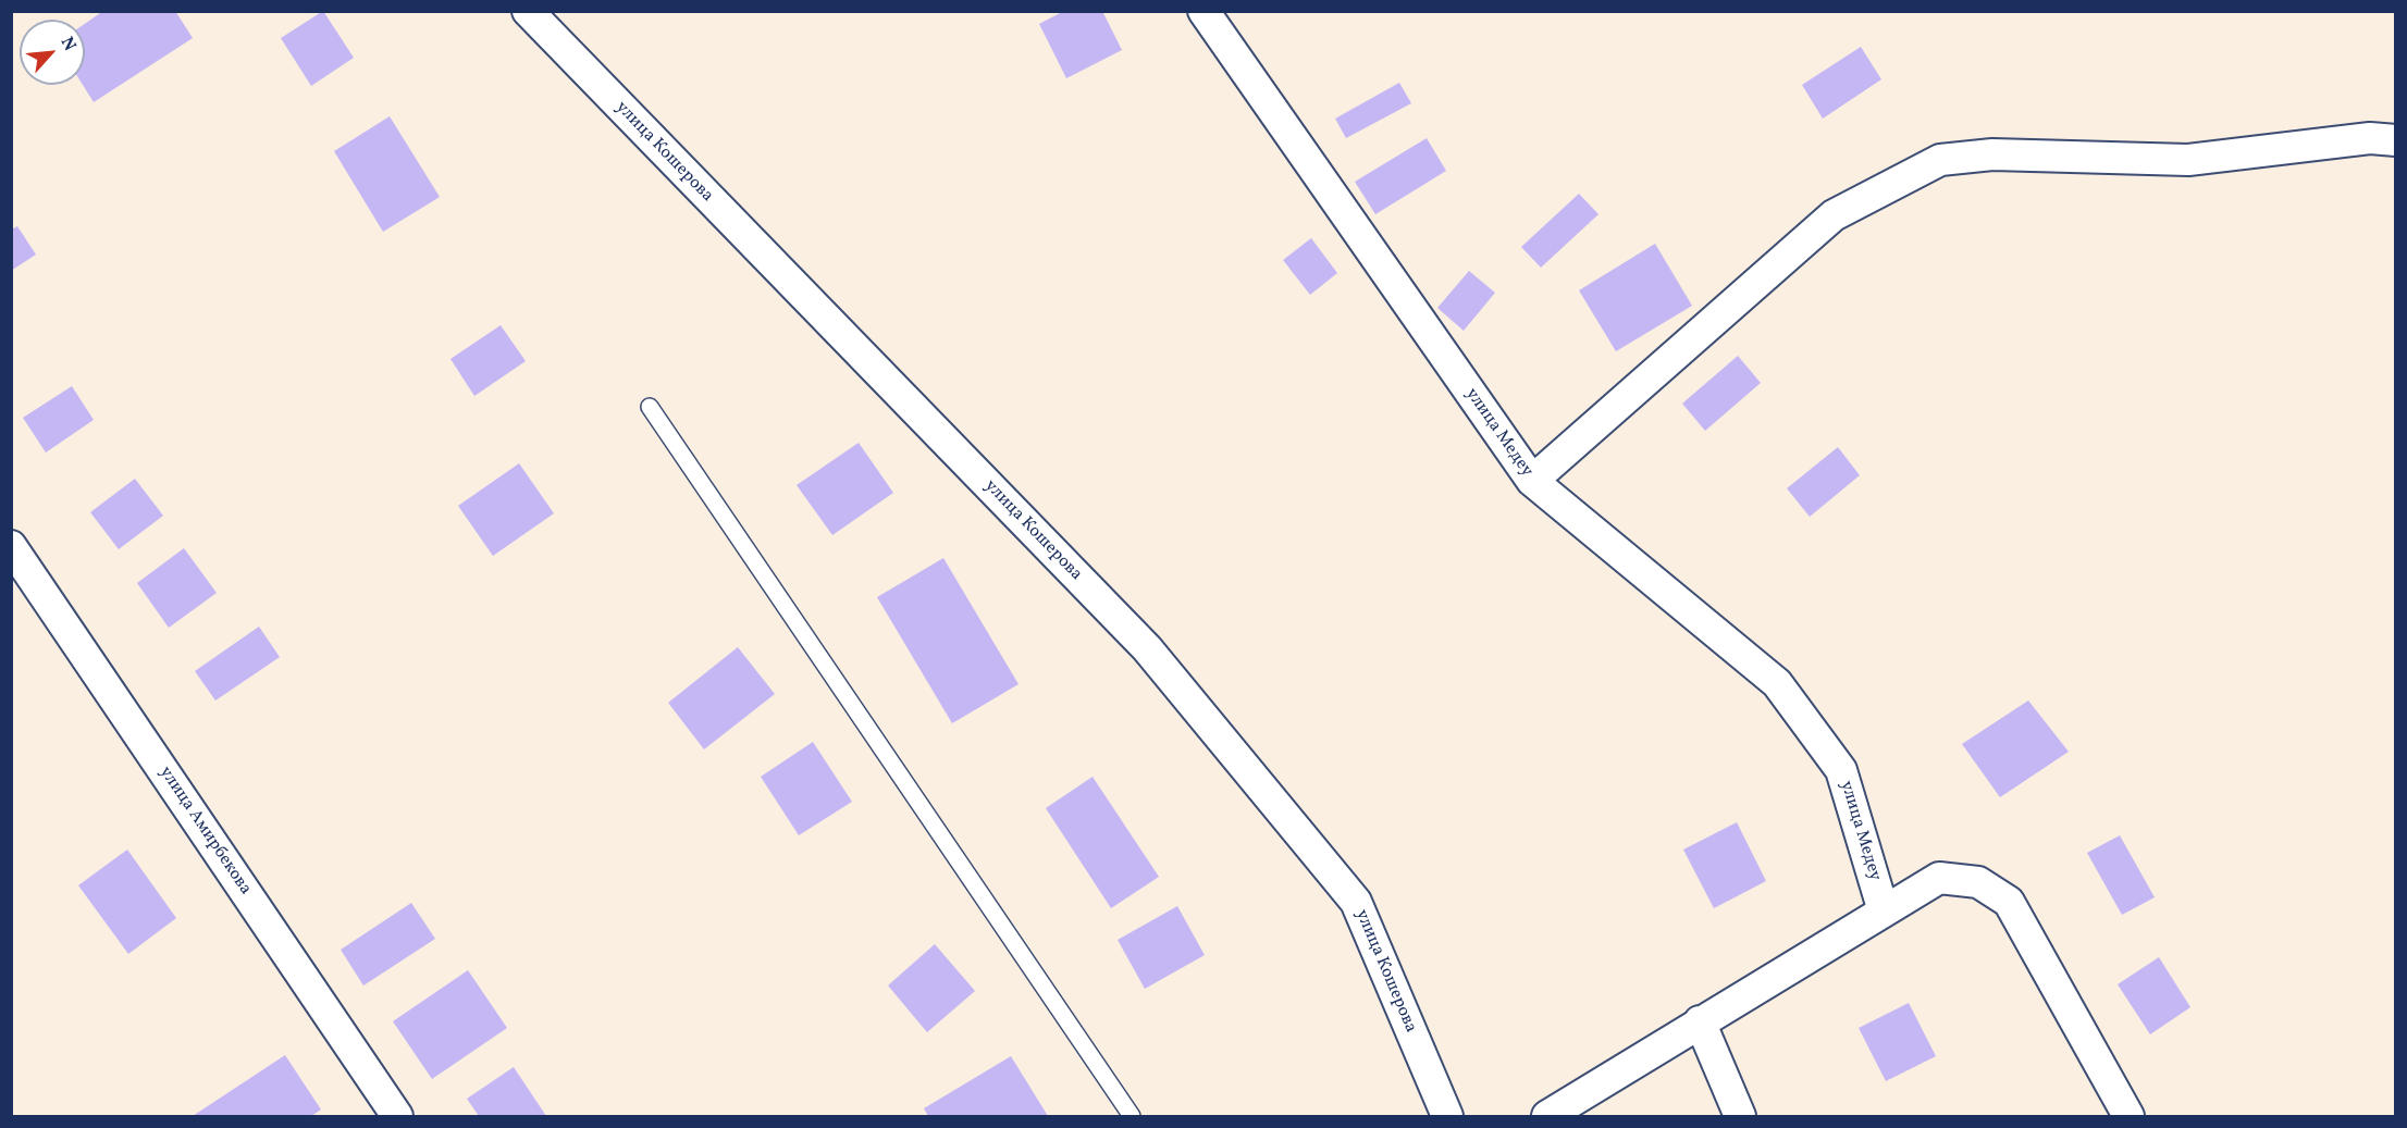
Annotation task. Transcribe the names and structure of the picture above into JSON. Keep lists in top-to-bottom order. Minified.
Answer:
{"streets":{"street":["улица Кошерова","улица Медеу","улица Амирбекова"]},"north":"top right"}
